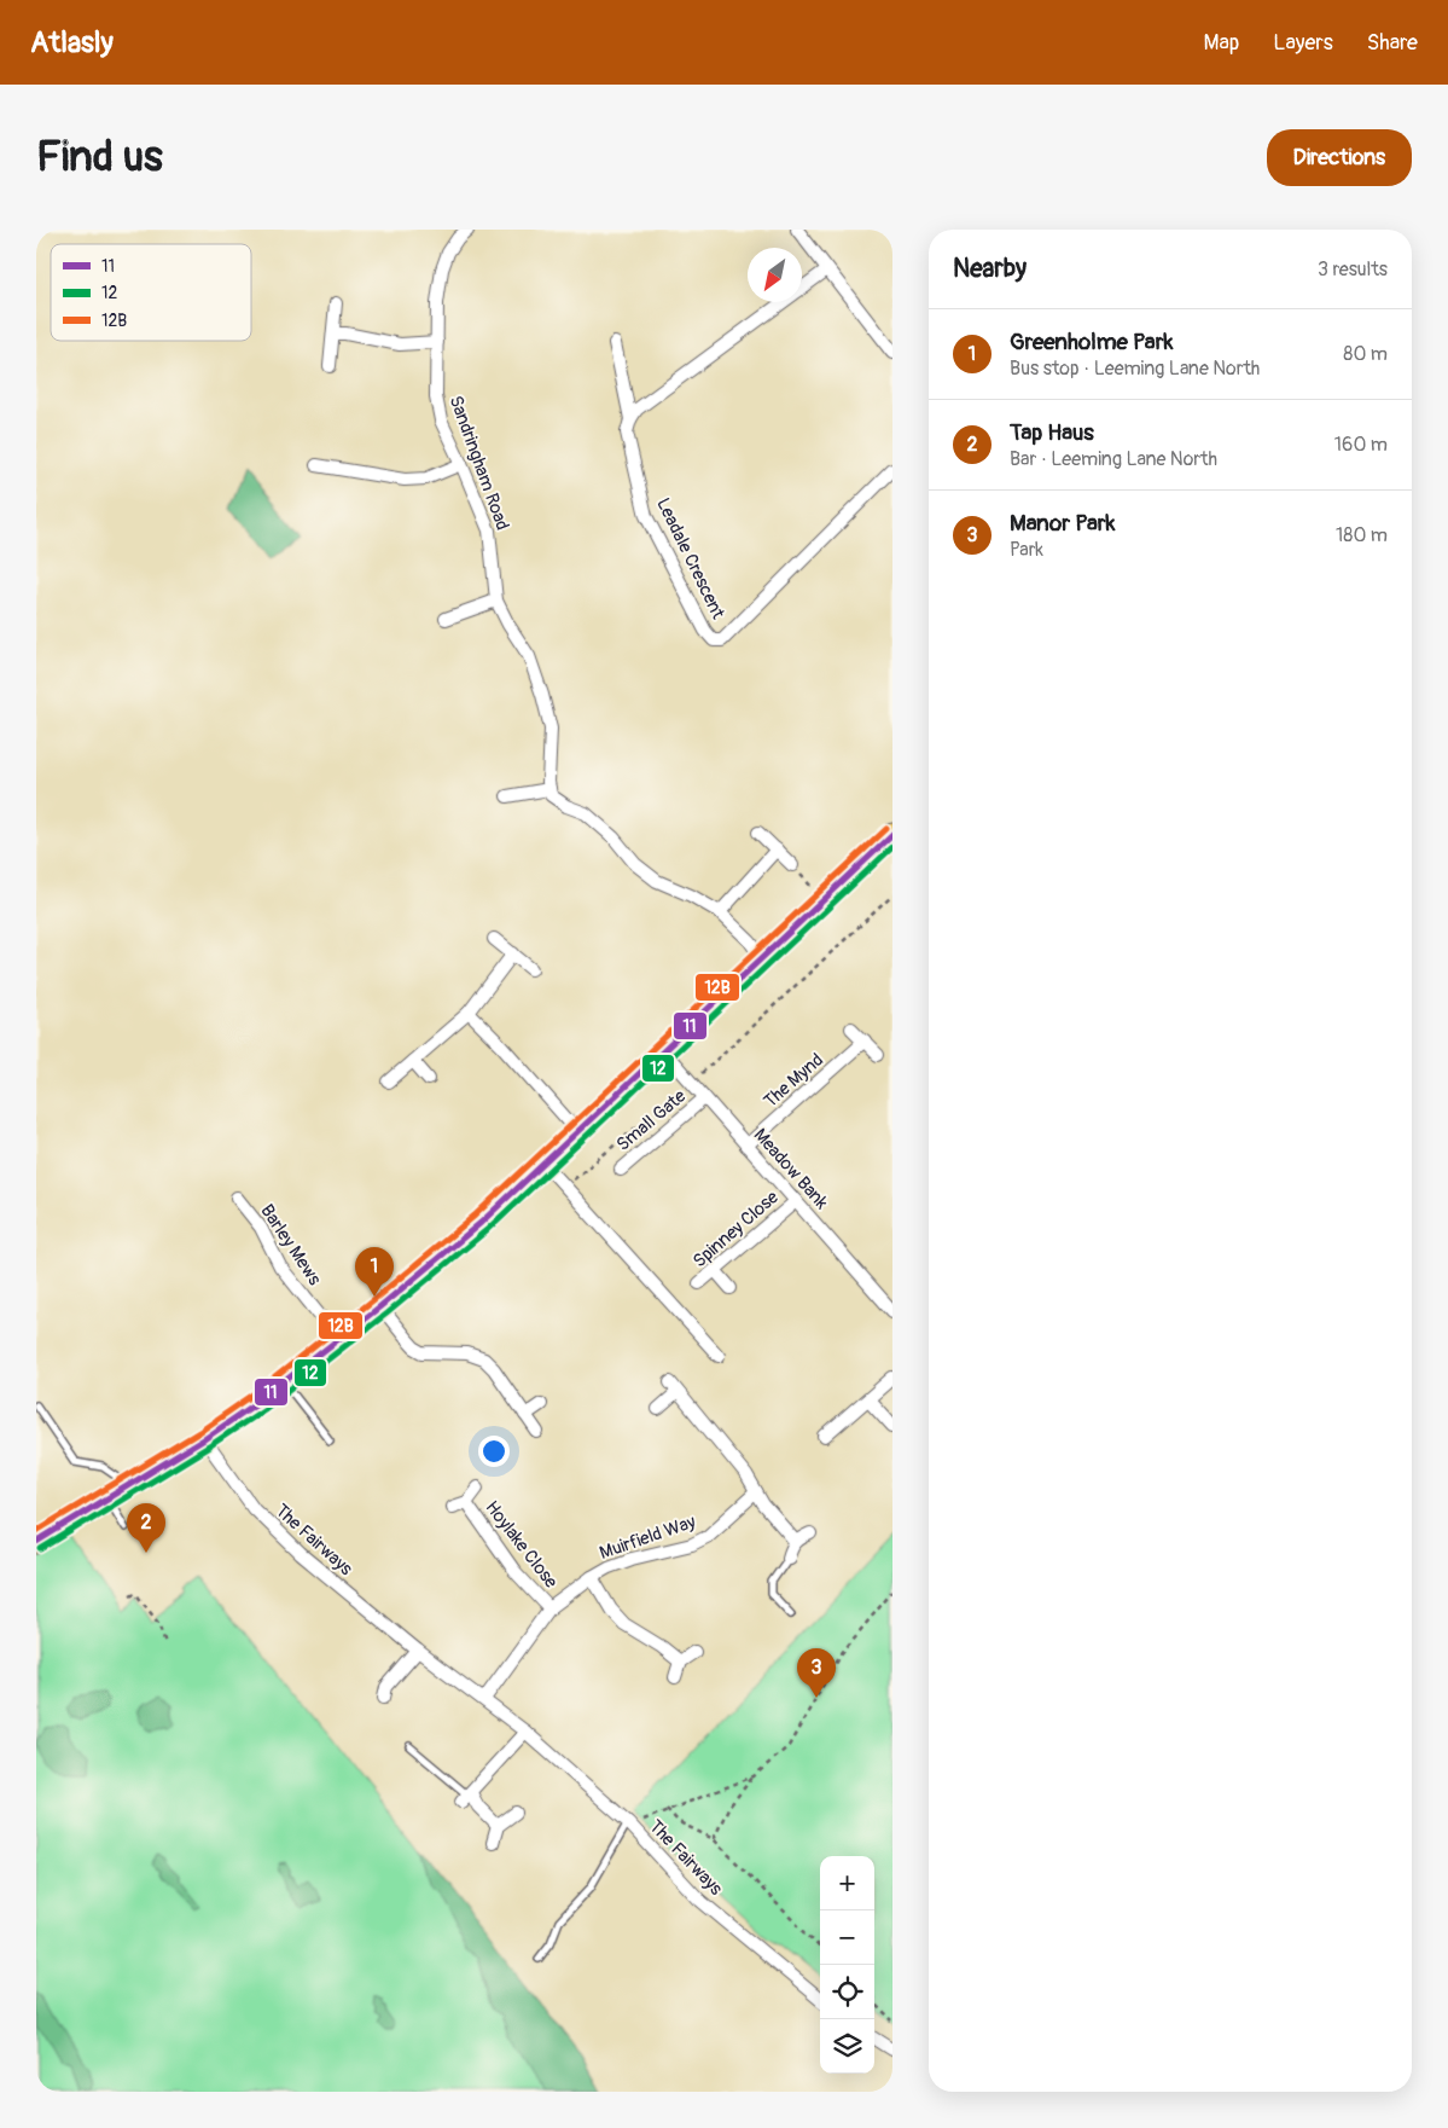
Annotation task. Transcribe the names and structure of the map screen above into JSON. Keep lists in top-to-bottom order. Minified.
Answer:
{"streets":{"street":["Sandringham Road","Leadale Crescent","The Mynd","Small Gate","Meadow Bank","Spinney Close","Barley Mews","Muirfield Way","The Fairways","Hoylake Close"]},"crossings":[["The Mynd","Meadow Bank"],["Small Gate","Meadow Bank"],["Meadow Bank","Spinney Close"],["Muirfield Way","The Fairways"],["Muirfield Way","Hoylake Close"]],"lines":["transit line 12B","transit line 11","transit line 12"],"legend":["11","12","12B"],"north":"bottom left","page":{"header":"Atlasly","nav":["Map","Layers","Share"],"buttons":"Directions","title":"Find us","heading":["Nearby","3 results"],"list":[{"mark":"1","name":"Greenholme Park","note":"Bus stop · Leeming Lane North","value":"80 m"},{"mark":"2","name":"Tap Haus","note":"Bar · Leeming Lane North","value":"160 m"},{"mark":"3","name":"Manor Park","note":"Park","value":"180 m"}],"pins":["1","2","3"],"map_buttons":["+","−"]}}
